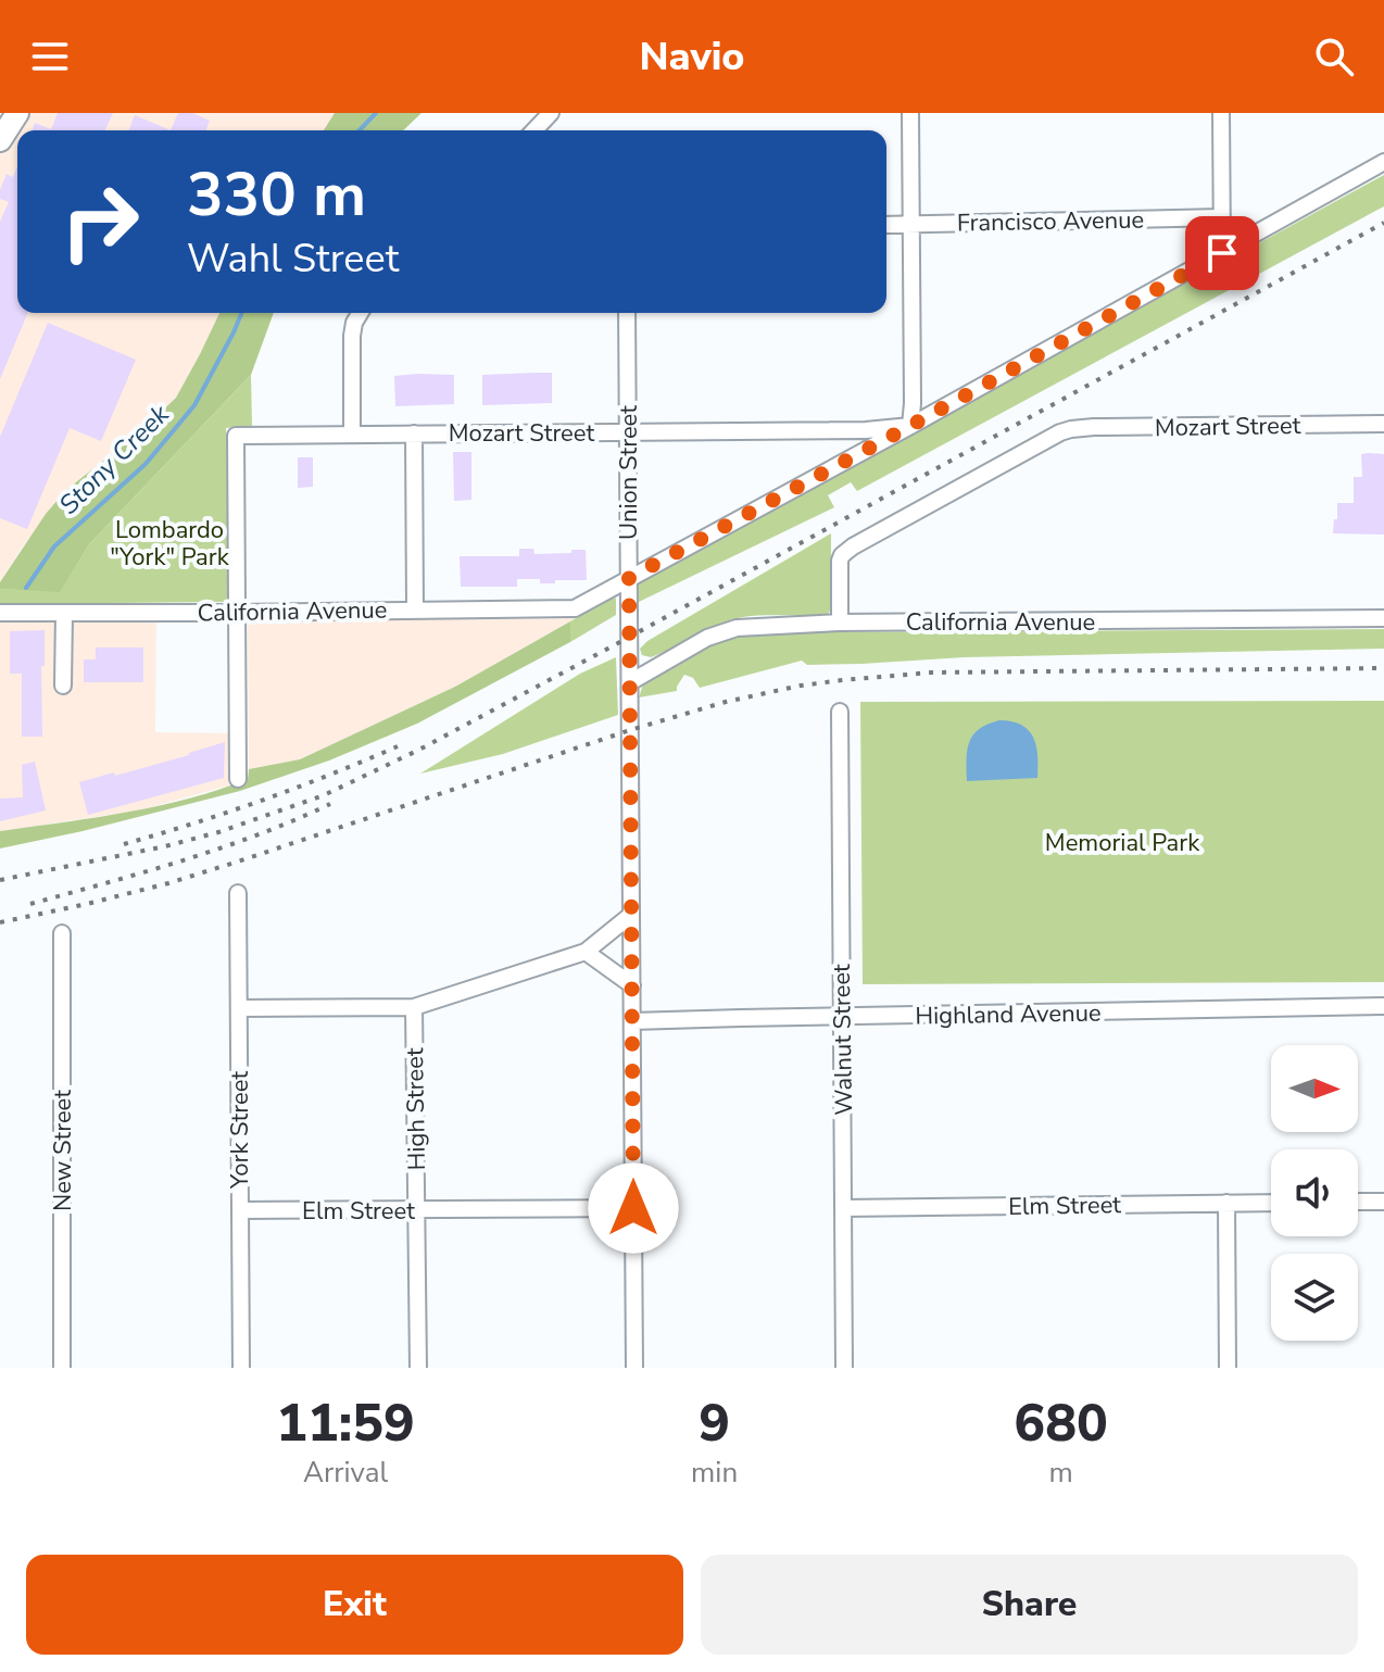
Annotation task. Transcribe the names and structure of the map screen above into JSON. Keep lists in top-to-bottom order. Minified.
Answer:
{"streets":{"street":["Francisco Avenue","Mozart Street","Union Street","California Avenue","Highland Avenue","Walnut Street","High Street","York Street","New Street","Elm Street"]},"crossings":[["Mozart Street","Union Street"],["Mozart Street","California Avenue"],["Union Street","California Avenue"],["Union Street","Highland Avenue"],["Union Street","Elm Street"],["Highland Avenue","Walnut Street"],["Walnut Street","Elm Street"],["High Street","Elm Street"],["York Street","Elm Street"]],"water":["Stony Creek"],"parks":["Lombardo \"York\" Park","Memorial Park"],"north":"right","page":{"header":"Navio","turn":["330 m","Wahl Street"],"eta":["11:59","Arrival","9","min","680","m"],"buttons":["Exit","Share"]}}
